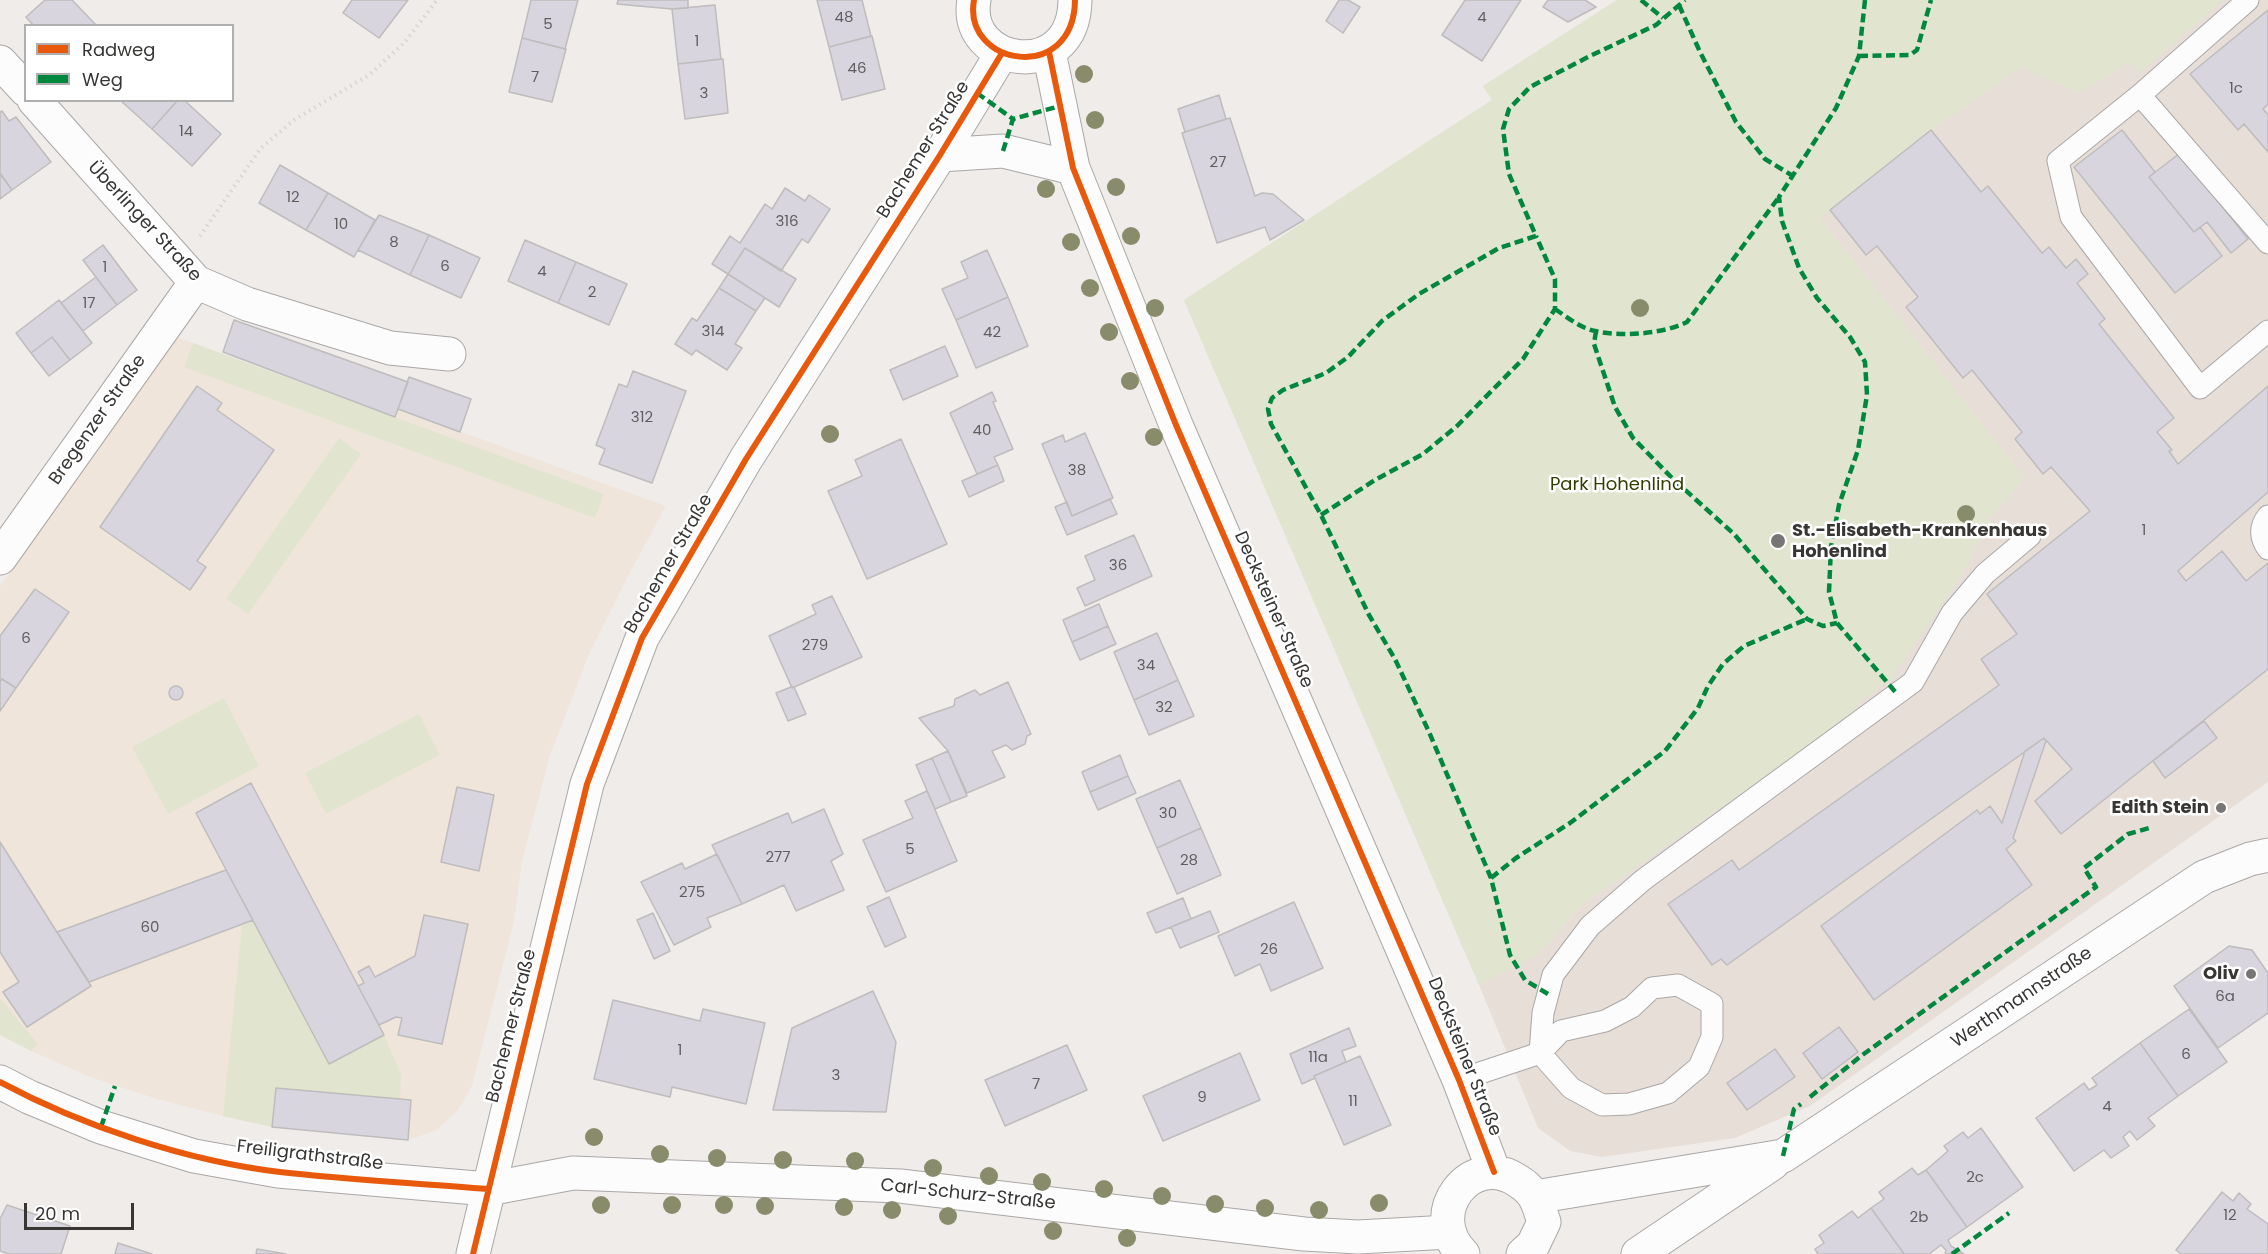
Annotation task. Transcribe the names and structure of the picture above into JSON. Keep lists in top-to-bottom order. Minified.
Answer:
{"streets":{"street":["Bachemer Straße","Überlinger Straße","Bregenzer Straße","Decksteiner Straße","Werthmannstraße","Freiligrathstraße","Carl-Schurz-Straße"]},"crossings":[["Bachemer Straße","Freiligrathstraße"],["Bachemer Straße","Carl-Schurz-Straße"],["Überlinger Straße","Bregenzer Straße"],["Freiligrathstraße","Carl-Schurz-Straße"]],"parks":["Park Hohenlind"],"places":["St.-Elisabeth-Krankenhaus Hohenlind","Edith Stein","Oliv"],"house_numbers":["48","4","5","1","46","7","1c","3","14","27","12","316","10","8","6","1","4","2","17","314","42","312","40","38","1","36","6","279","34","32","30","5","277","28","275","60","26","6a","1","6","11a","3","7","9","11","4","2c","12","2b"],"legend":["Radweg","Weg"],"scale_bar":"20 m"}
